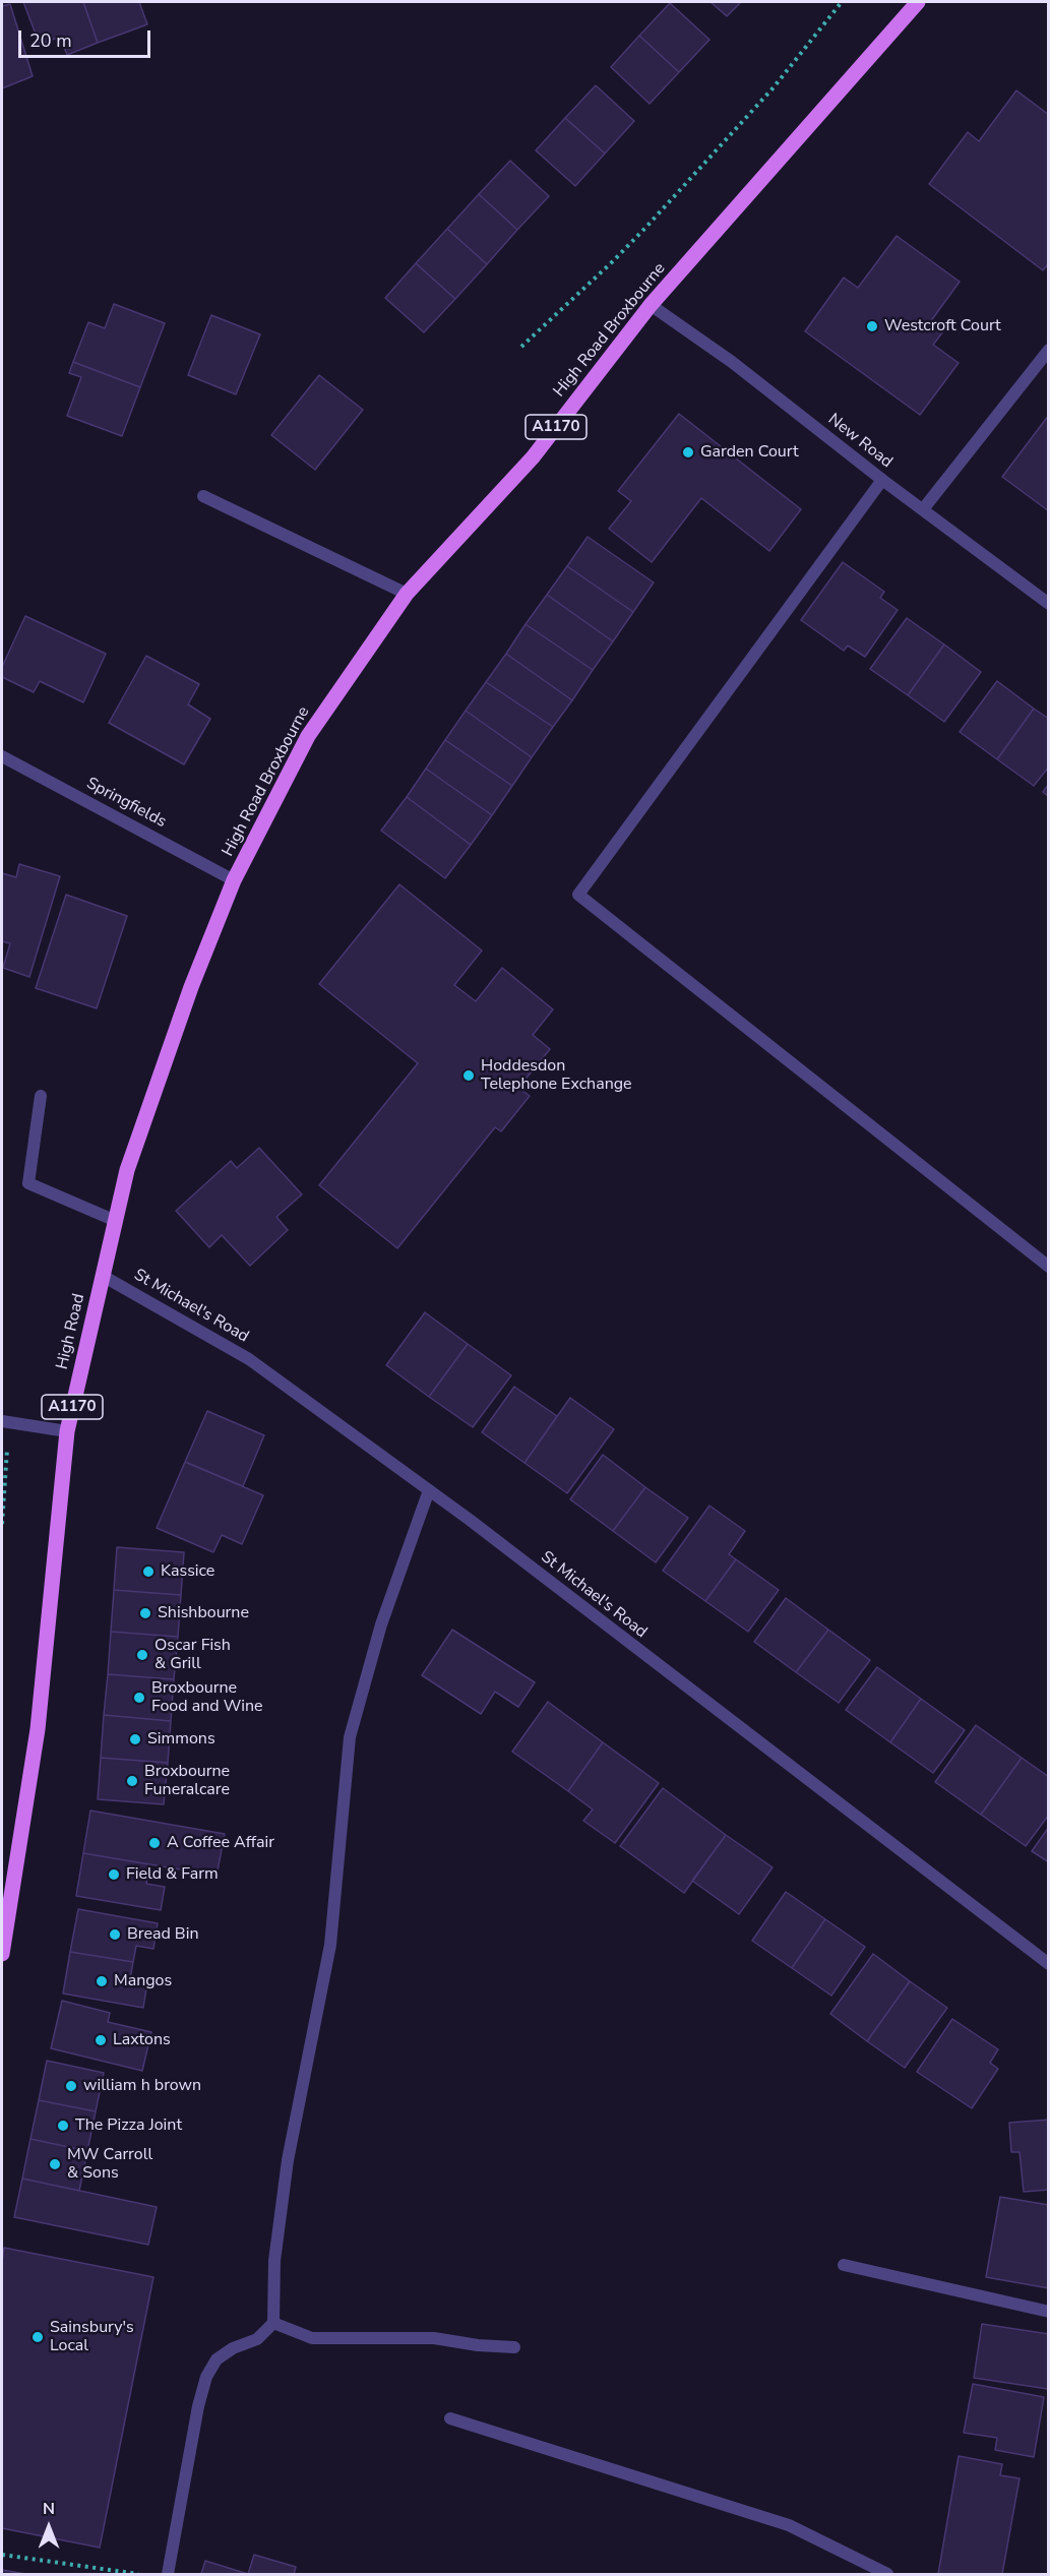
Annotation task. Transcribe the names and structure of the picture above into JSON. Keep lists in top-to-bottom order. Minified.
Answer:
{"streets":{"main road":["High Road Broxbourne","A1170","High Road"],"street":["New Road","Springfields","St Michael's Road"]},"crossings":[["High Road Broxbourne","New Road"],["High Road Broxbourne","Springfields"],["High Road Broxbourne","High Road"],["Springfields","High Road"],["St Michael's Road","High Road"]],"places":["Westcroft Court","Garden Court","Hoddesdon Telephone Exchange","Kassice","Shishbourne","Oscar Fish & Grill","Broxbourne Food and Wine","Simmons","Broxbourne Funeralcare","A Coffee Affair","Field & Farm","Bread Bin","Mangos","Laxtons","william h brown","The Pizza Joint","MW Carroll & Sons","Sainsbury's Local"],"scale_bar":"20 m","north":"top"}
